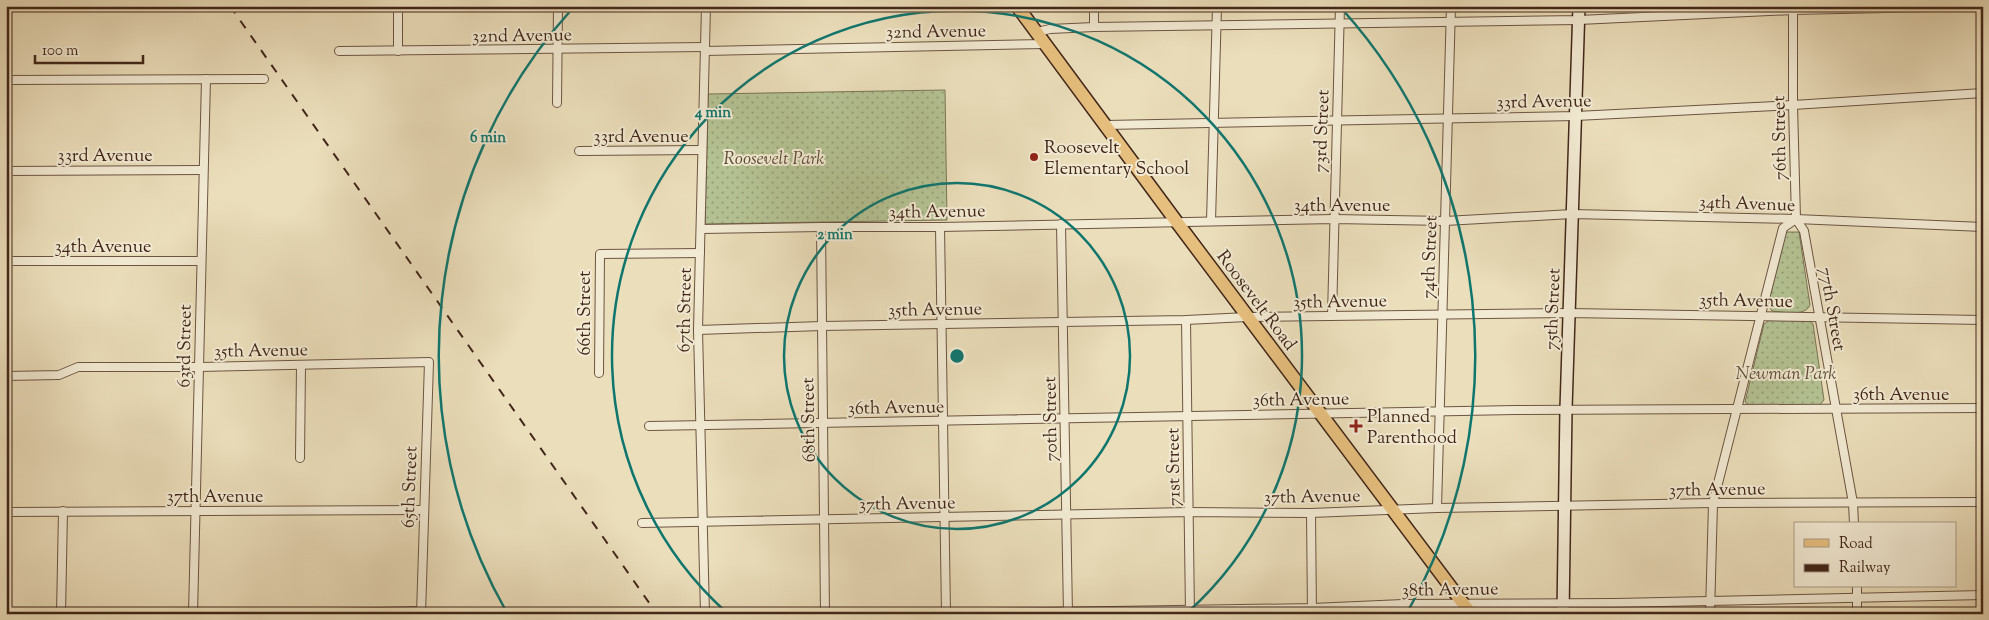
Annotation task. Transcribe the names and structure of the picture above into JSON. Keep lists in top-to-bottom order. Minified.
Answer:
{"streets":{"main road":["Roosevelt Road"],"street":["32nd Avenue","33rd Avenue","73rd Street","76th Street","34th Avenue","74th Street","35th Avenue","75th Street","77th Street","67th Street","66th Street","63rd Street","36th Avenue","70th Street","68th Street","71st Street","65th Street","37th Avenue","38th Avenue"]},"crossings":[["32nd Avenue","Roosevelt Road"],["32nd Avenue","67th Street"],["33rd Avenue","73rd Street"],["33rd Avenue","76th Street"],["33rd Avenue","74th Street"],["33rd Avenue","Roosevelt Road"],["33rd Avenue","75th Street"],["33rd Avenue","67th Street"],["33rd Avenue","63rd Street"],["73rd Street","34th Avenue"],["73rd Street","35th Avenue"],["76th Street","34th Avenue"],["76th Street","77th Street"],["34th Avenue","74th Street"],["34th Avenue","Roosevelt Road"],["34th Avenue","75th Street"],["34th Avenue","77th Street"],["34th Avenue","67th Street"],["34th Avenue","63rd Street"],["34th Avenue","70th Street"],["34th Avenue","68th Street"],["74th Street","35th Avenue"],["74th Street","36th Avenue"],["74th Street","37th Avenue"],["Roosevelt Road","35th Avenue"],["Roosevelt Road","36th Avenue"],["Roosevelt Road","37th Avenue"],["Roosevelt Road","38th Avenue"],["35th Avenue","75th Street"],["35th Avenue","77th Street"],["35th Avenue","67th Street"],["35th Avenue","63rd Street"],["35th Avenue","70th Street"],["35th Avenue","68th Street"],["35th Avenue","71st Street"],["35th Avenue","65th Street"],["75th Street","36th Avenue"],["75th Street","37th Avenue"],["75th Street","38th Avenue"],["77th Street","36th Avenue"],["77th Street","37th Avenue"],["67th Street","66th Street"],["67th Street","36th Avenue"],["67th Street","37th Avenue"],["63rd Street","37th Avenue"],["36th Avenue","70th Street"],["36th Avenue","68th Street"],["36th Avenue","71st Street"],["70th Street","37th Avenue"],["70th Street","38th Avenue"],["68th Street","37th Avenue"],["71st Street","37th Avenue"],["71st Street","38th Avenue"],["65th Street","37th Avenue"]],"parks":["Roosevelt Park","Newman Park"],"places":{"other":["Roosevelt Elementary School"],"health":["Planned Parenthood"]},"legend":["Road","Railway"],"scale_bar":"100 m","rings":["4 min","6 min","2 min"]}
